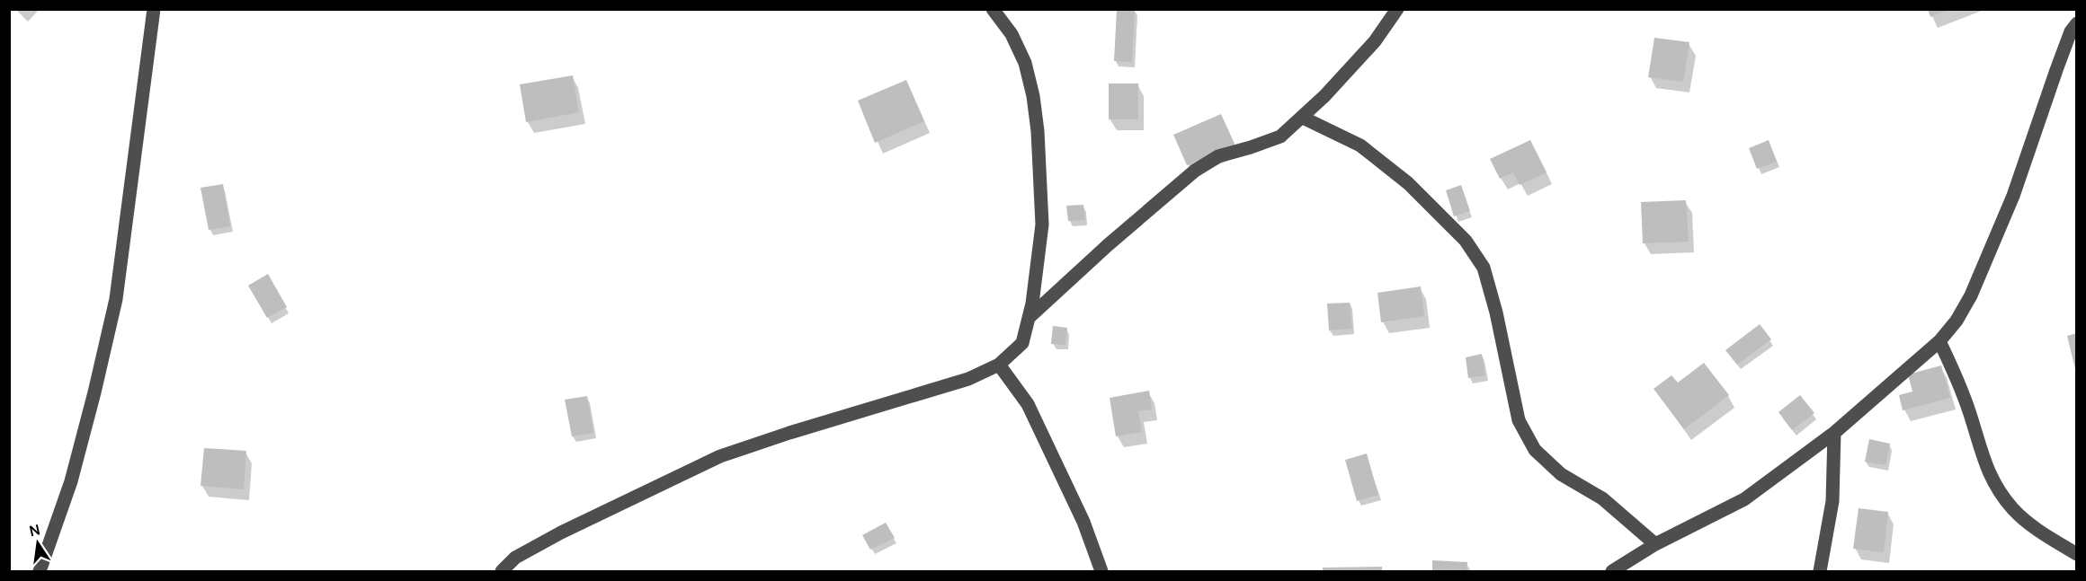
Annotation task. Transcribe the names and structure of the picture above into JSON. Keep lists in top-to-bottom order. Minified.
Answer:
{"north":"top"}
